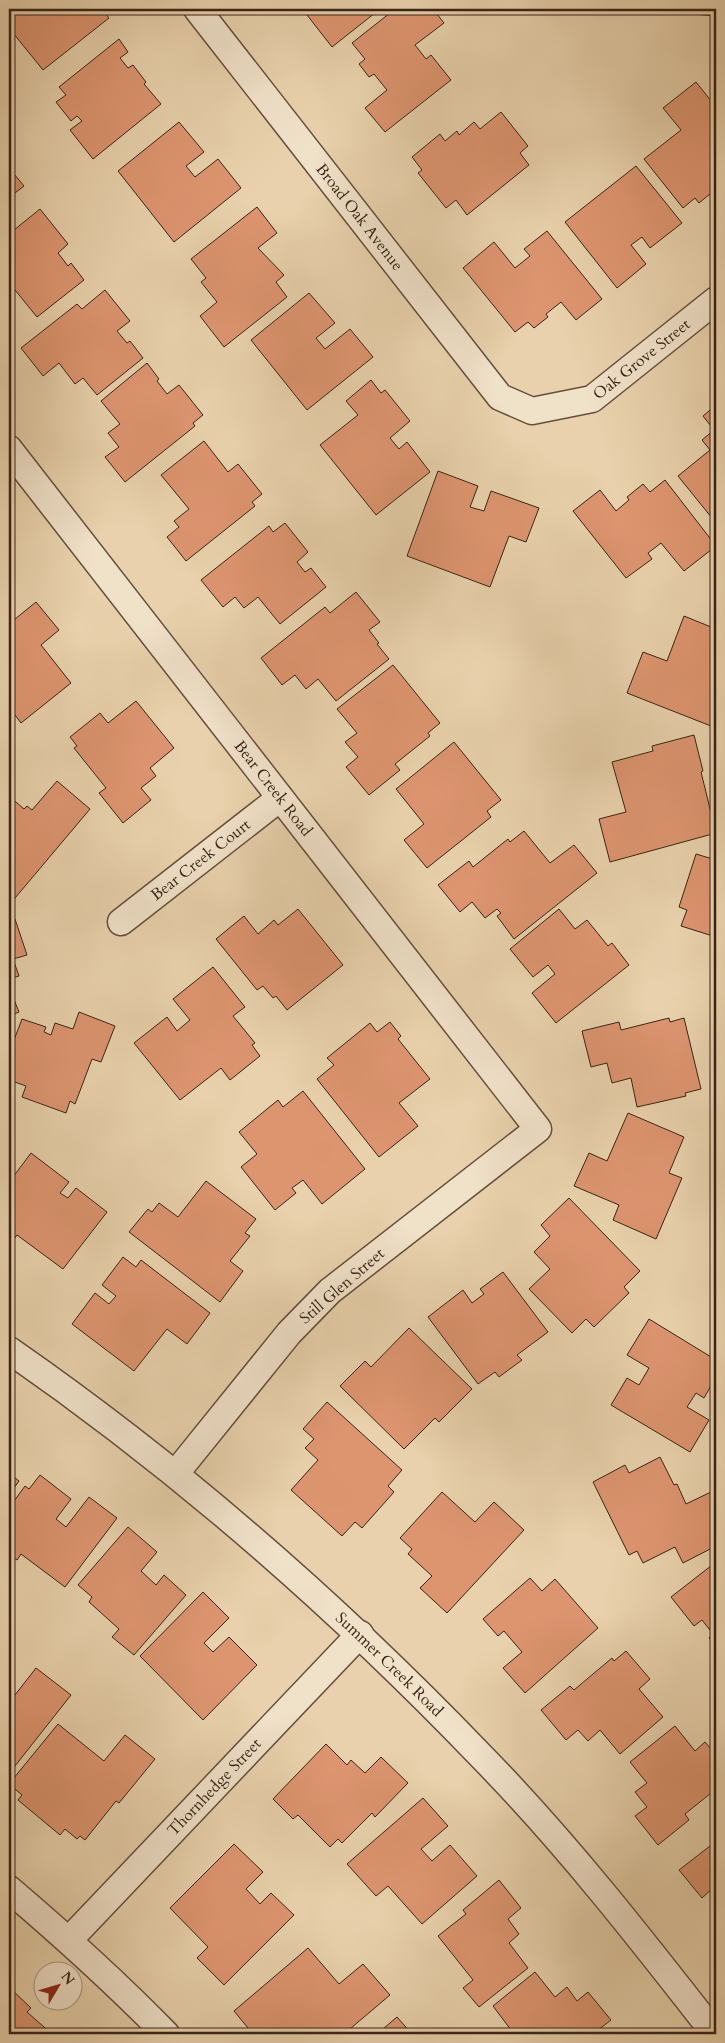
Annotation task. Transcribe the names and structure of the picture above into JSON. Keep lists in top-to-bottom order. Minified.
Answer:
{"streets":{"street":["Broad Oak Avenue","Oak Grove Street","Bear Creek Road","Bear Creek Court","Still Glen Street","Summer Creek Road","Thornhedge Street"]},"crossings":[["Broad Oak Avenue","Oak Grove Street"],["Bear Creek Road","Bear Creek Court"],["Bear Creek Road","Still Glen Street"],["Still Glen Street","Summer Creek Road"],["Summer Creek Road","Thornhedge Street"]],"north":"top right"}
